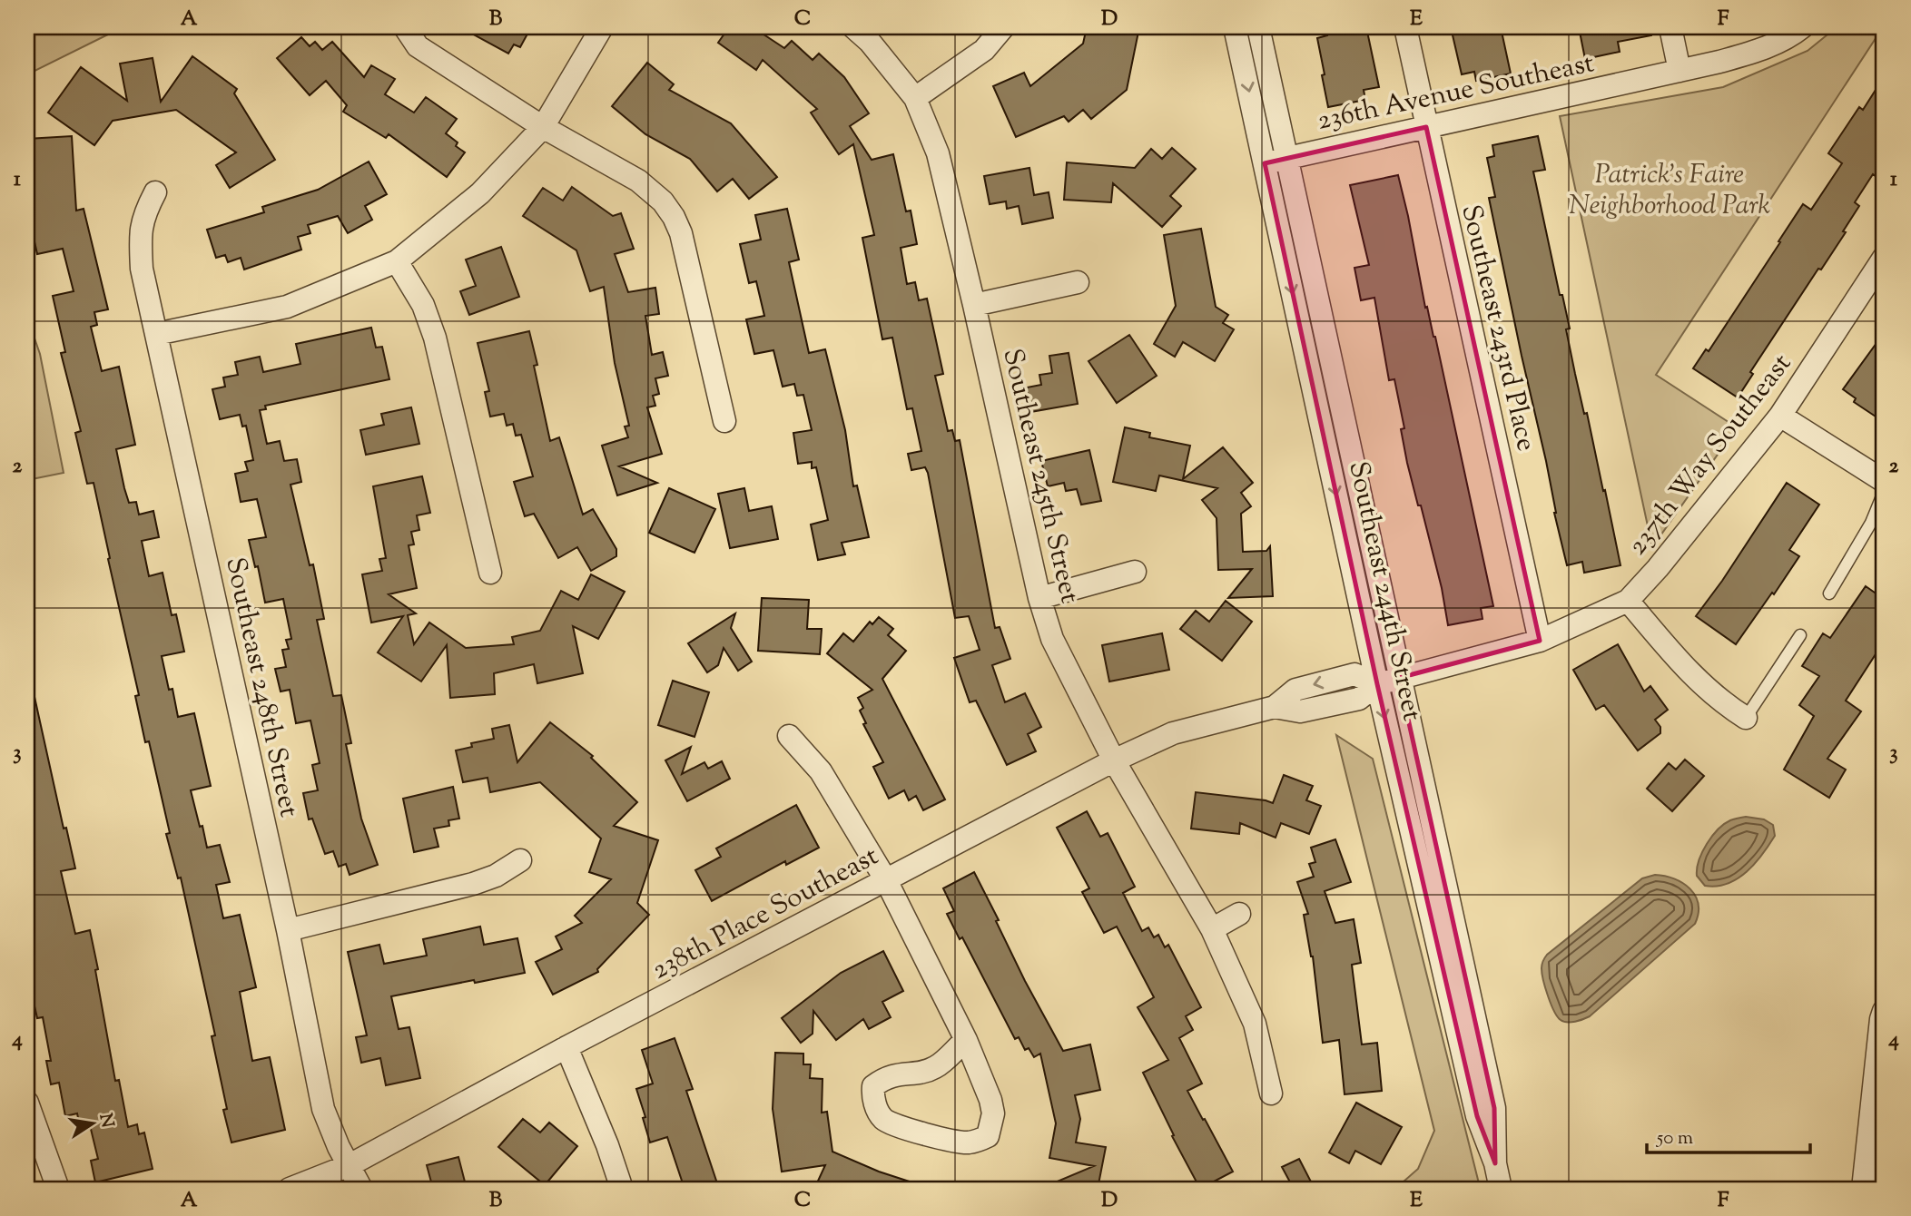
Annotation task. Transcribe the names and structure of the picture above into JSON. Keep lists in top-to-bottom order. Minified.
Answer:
{"streets":{"street":["236th Avenue Southeast","Southeast 243rd Place","237th Way Southeast","Southeast 245th Street","Southeast 244th Street","Southeast 248th Street","238th Place Southeast"]},"crossings":[["236th Avenue Southeast","Southeast 243rd Place"],["236th Avenue Southeast","Southeast 244th Street"],["Southeast 243rd Place","237th Way Southeast"],["Southeast 245th Street","238th Place Southeast"],["Southeast 244th Street","238th Place Southeast"],["Southeast 248th Street","238th Place Southeast"]],"parks":["Patrick's Faire Neighborhood Park"],"scale_bar":"50 m","north":"right","grid":{"columns":["A","B","C","D","E","F"],"rows":["1","2","3","4"]}}
